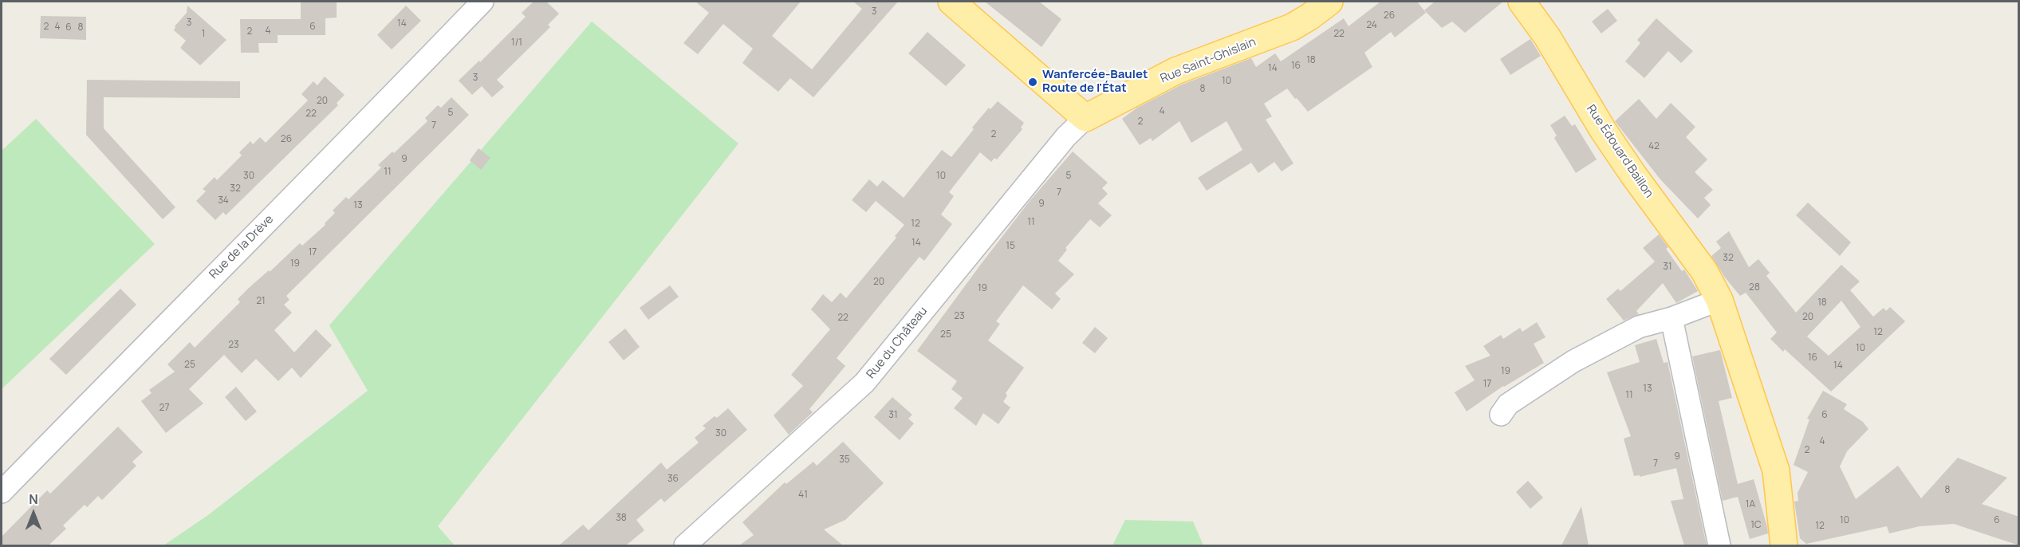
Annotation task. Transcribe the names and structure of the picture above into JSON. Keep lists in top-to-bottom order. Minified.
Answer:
{"streets":{"main road":["Rue Saint-Ghislain","Rue Édouard Baillon"],"street":["Rue de la Drève","Rue du Château"]},"crossings":[["Rue Saint-Ghislain","Rue du Château"]],"places":["Wanfercée-Baulet Route de l'État"],"house_numbers":["3","26","3","14","24","2","4","6","6","8","4","2","1","22","1/1","18","16","14","3","10","8","20","4","5","22","2","7","2","26","42","9","11","30","10","5","32","7","34","9","13","11","12","14","15","17","32","19","31","20","28","19","21","18","23","20","22","12","25","23","10","16","25","14","19","17","13","11","27","31","6","30","4","2","9","35","7","36","8","41","1A","38","10","6","1C","12"],"north":"top"}
